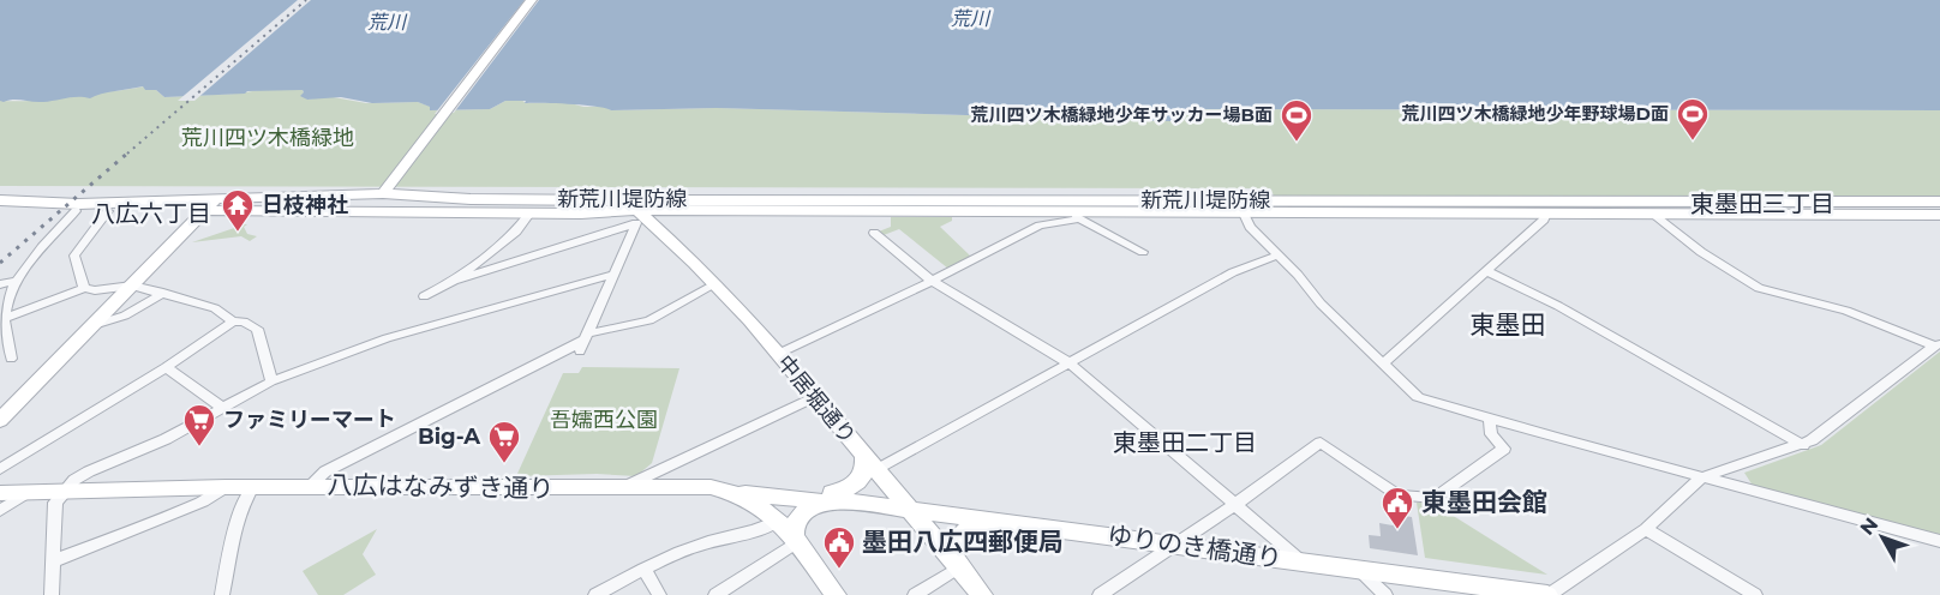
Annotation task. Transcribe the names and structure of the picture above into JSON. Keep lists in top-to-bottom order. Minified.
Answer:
{"streets":{"main road":["新荒川堤防線","中居堀通り","八広はなみずき通り","ゆりのき橋通り"]},"crossings":[["新荒川堤防線","中居堀通り"],["中居堀通り","ゆりのき橋通り"],["八広はなみずき通り","ゆりのき橋通り"]],"districts":["東墨田三丁目","八広六丁目","東墨田","東墨田二丁目"],"water":["荒川"],"parks":["荒川四ツ木橋緑地","吾嬬西公園"],"places":{"sports":["荒川四ツ木橋緑地少年野球場D面","荒川四ツ木橋緑地少年サッカー場B面"],"temple":["日枝神社"],"supermarket":["ファミリーマート","Big-A"],"public building":["東墨田会館","墨田八広四郵便局"]},"north":"top left"}
